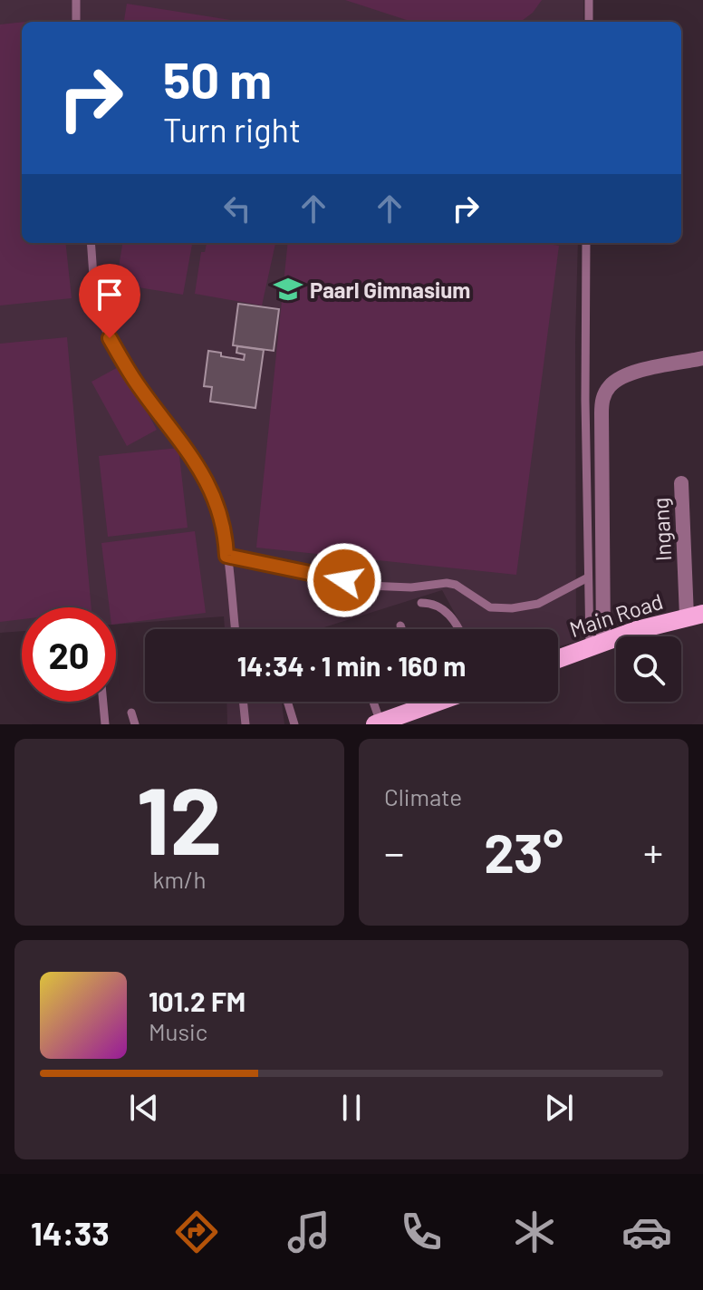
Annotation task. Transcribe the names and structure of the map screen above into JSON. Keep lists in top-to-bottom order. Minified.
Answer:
{"streets":{"main road":["Main Road"],"street":["Ingang"]},"crossings":[["Ingang","Main Road"]],"places":{"school or university":["Paarl Gimnasium"]},"page":{"turn":["50 m","Turn right"],"limit":"20","trip":"14:34 · 1 min · 160 m","tile":[["12","km/h"],"Climate"],"heat":["−","23°","+"],"song":["101.2 FM","Music"],"tabs":"14:33"}}
